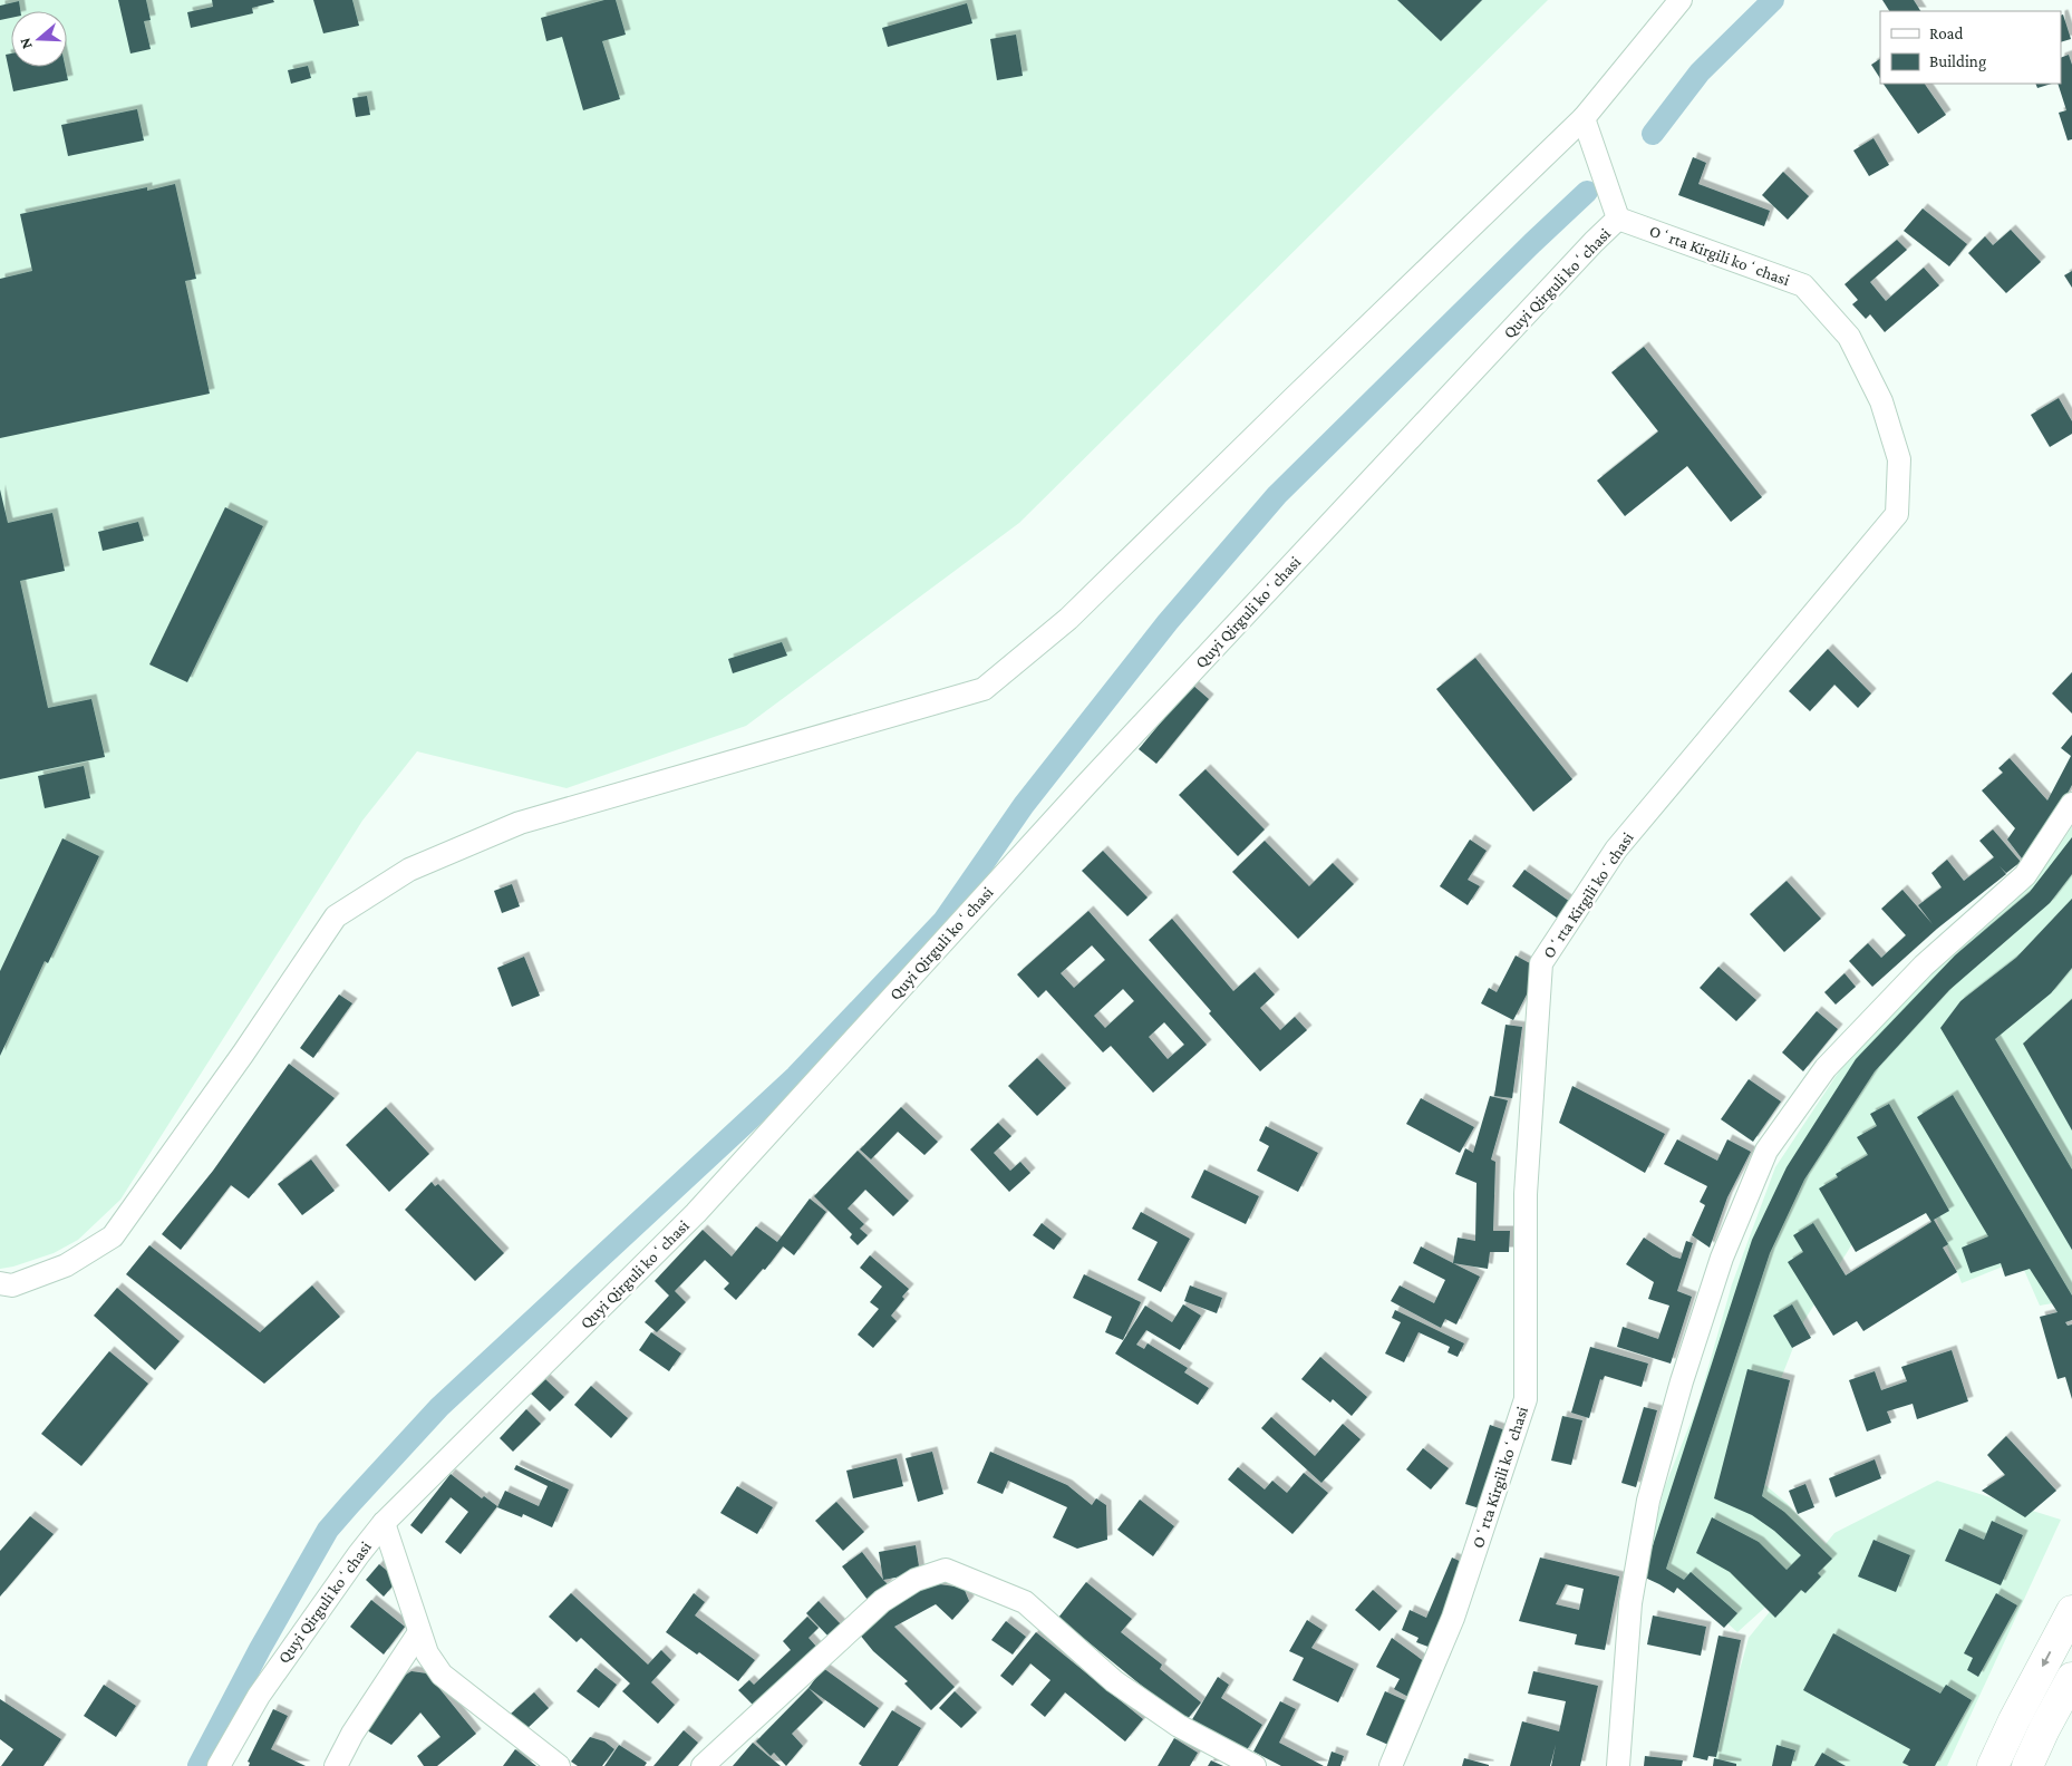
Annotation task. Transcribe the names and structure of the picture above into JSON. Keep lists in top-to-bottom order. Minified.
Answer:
{"streets":{"street":["Oʻrta Kirgili koʻchasi","Quyi Qirguli koʻchasi"]},"crossings":[["Oʻrta Kirgili koʻchasi","Quyi Qirguli koʻchasi"]],"legend":["Road","Building"],"north":"left"}
